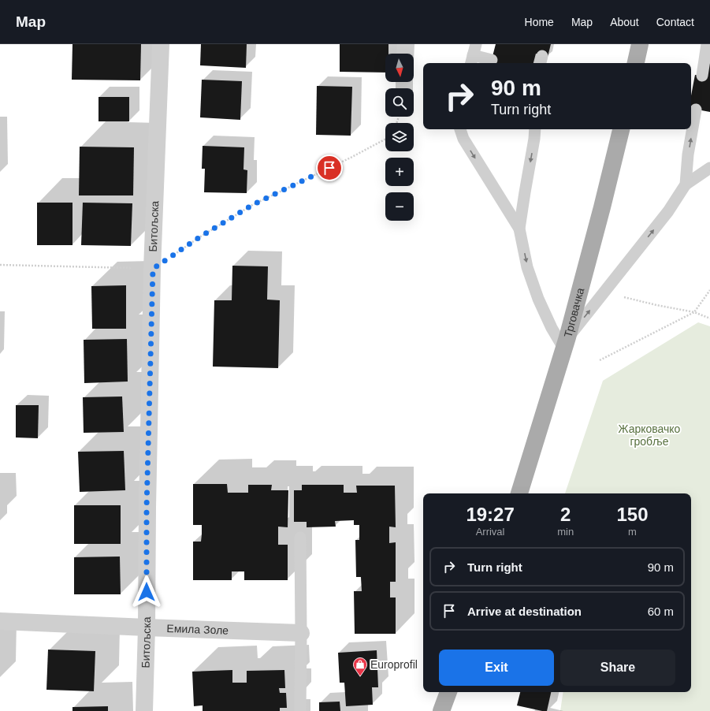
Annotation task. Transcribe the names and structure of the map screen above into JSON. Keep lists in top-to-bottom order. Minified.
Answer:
{"streets":{"main road":["Трговачка"],"street":["Битољска","Емила Золе"]},"crossings":[["Битољска","Емила Золе"]],"parks":["Жарковачко гробље"],"places":{"shop":["Europrofil"]},"north":"bottom","page":{"header":"Map","nav":["Home","Map","About","Contact"],"map_buttons":["+","−"],"turn":["90 m","Turn right"],"eta":["19:27","Arrival","2","min","150","m"],"list":[{"name":"Turn right","value":"90 m"},{"name":"Arrive at destination","value":"60 m"}],"buttons":["Exit","Share"]}}
